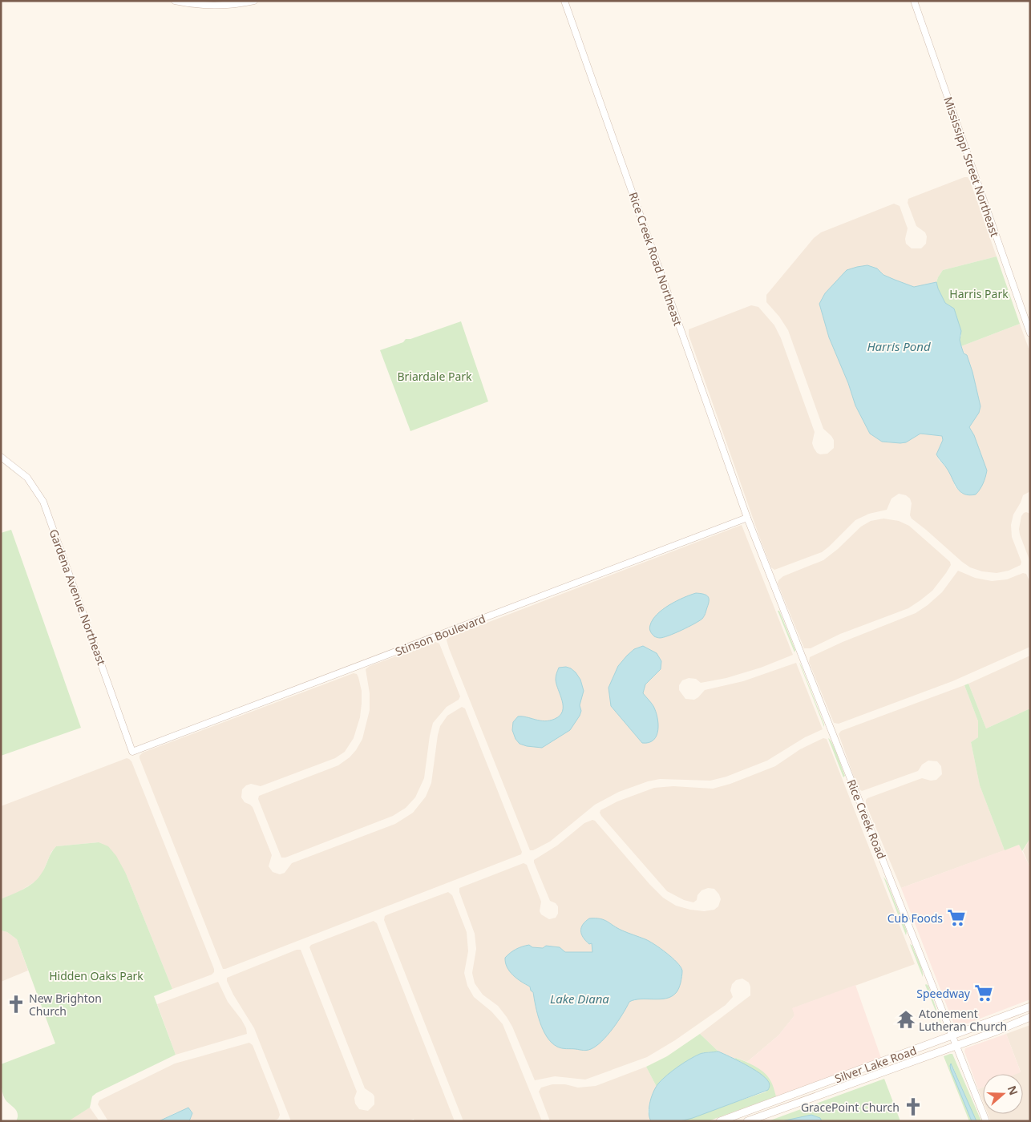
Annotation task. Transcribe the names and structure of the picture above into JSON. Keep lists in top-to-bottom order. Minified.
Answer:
{"streets":{"main road":["Silver Lake Road"],"street":["Mississippi Street Northeast","Rice Creek Road Northeast","Gardena Avenue Northeast","Stinson Boulevard","Rice Creek Road"]},"crossings":[["Rice Creek Road Northeast","Stinson Boulevard"],["Rice Creek Road Northeast","Rice Creek Road"],["Gardena Avenue Northeast","Stinson Boulevard"],["Stinson Boulevard","Rice Creek Road"],["Rice Creek Road","Silver Lake Road"]],"water":["Harris Pond","Lake Diana"],"parks":["Harris Park","Briardale Park","Hidden Oaks Park"],"places":{"supermarket":["Cub Foods","Speedway"],"church":["New Brighton Church","GracePoint Church"],"temple":["Atonement Lutheran Church"]},"north":"right"}
